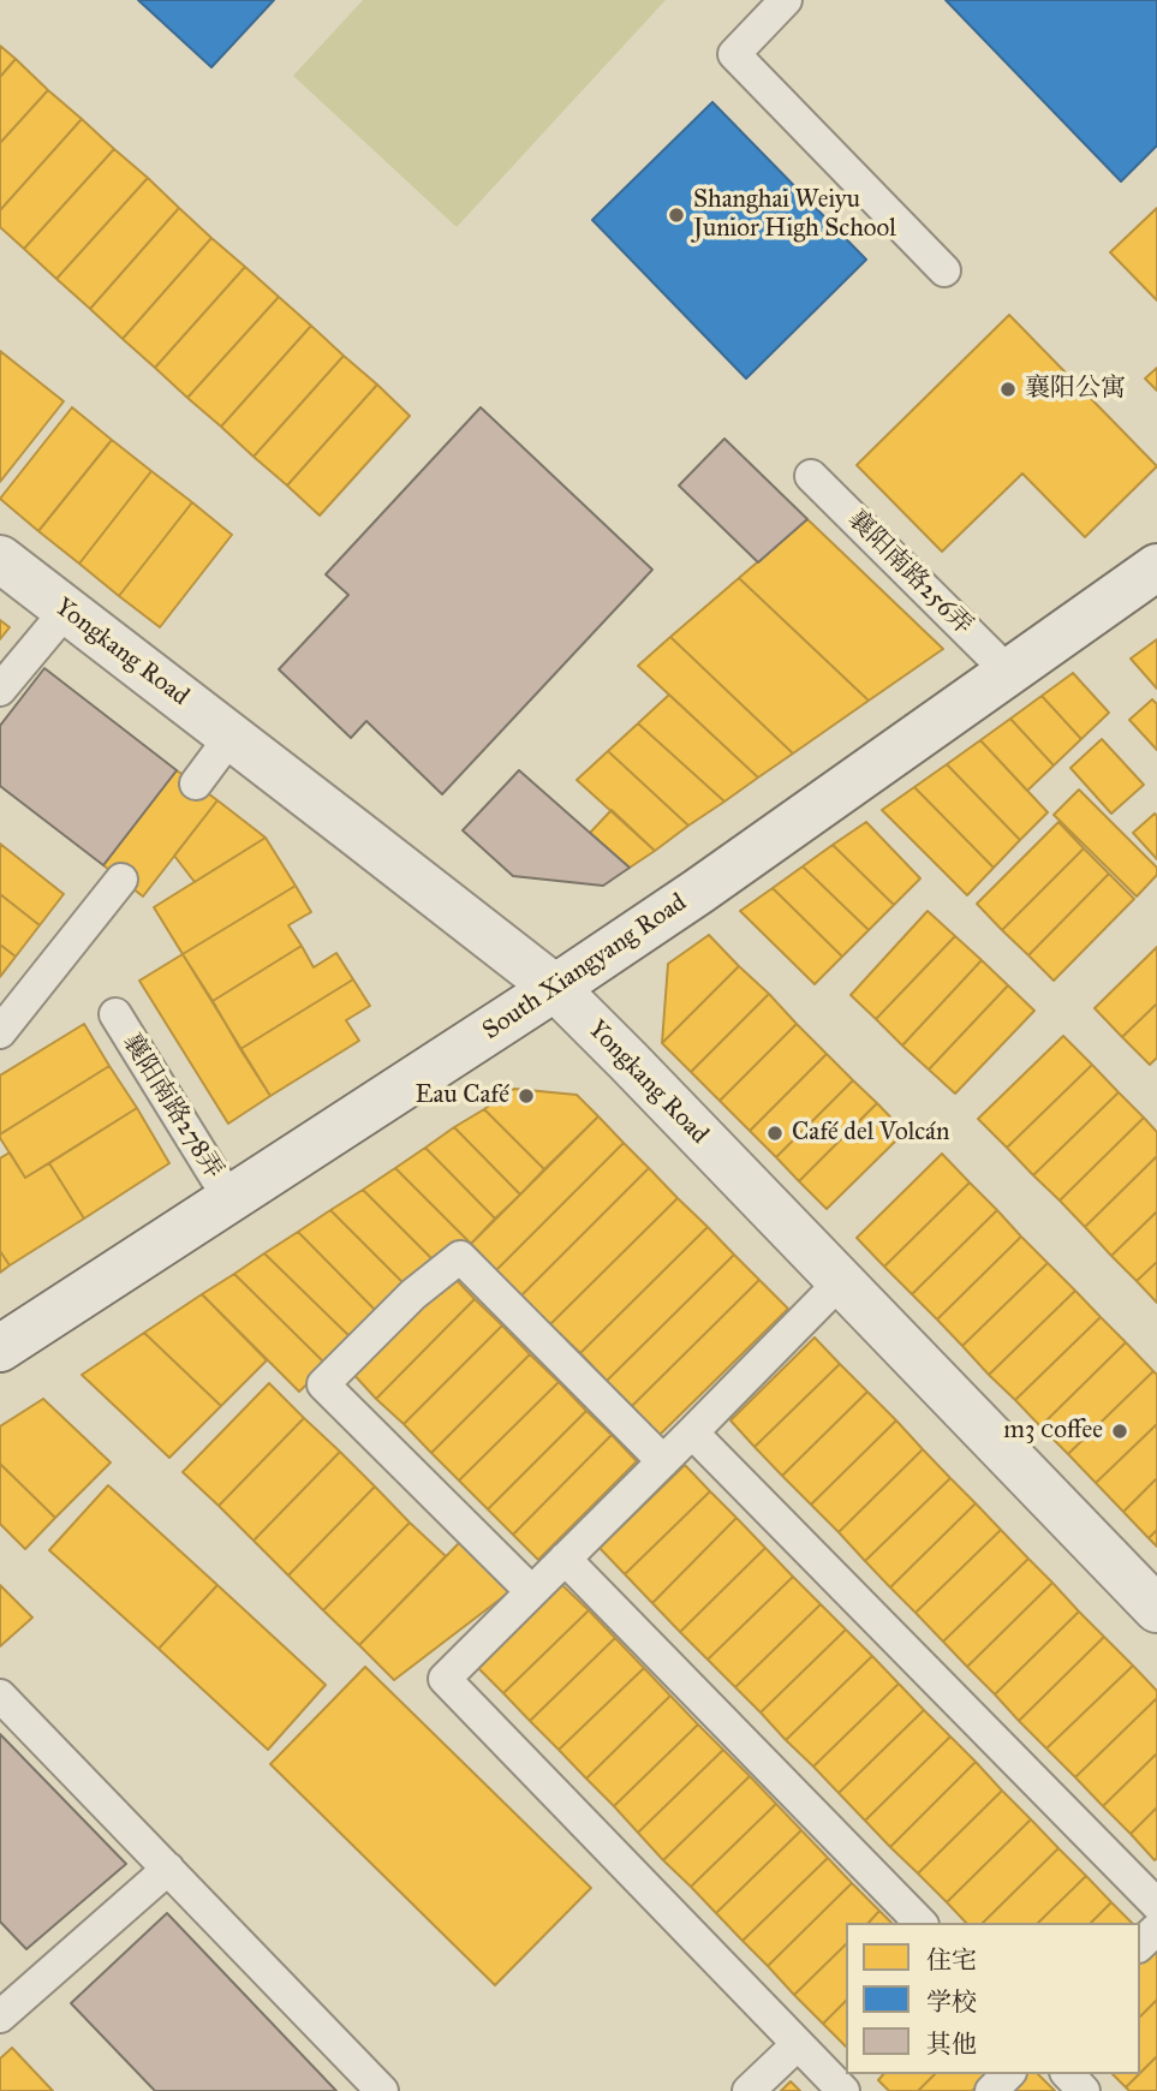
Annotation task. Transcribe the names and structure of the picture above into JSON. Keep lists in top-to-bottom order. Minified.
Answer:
{"streets":{"street":["Yongkang Road","South Xiangyang Road"],"lane":["襄阳南路256弄","襄阳南路278弄"]},"crossings":[["襄阳南路256弄","South Xiangyang Road"],["Yongkang Road","South Xiangyang Road"],["South Xiangyang Road","襄阳南路278弄"]],"places":["Shanghai Weiyu Junior High School","襄阳公寓","Eau Café","Café del Volcán","m3 сoffee"],"legend":["住宅","学校","其他"]}
